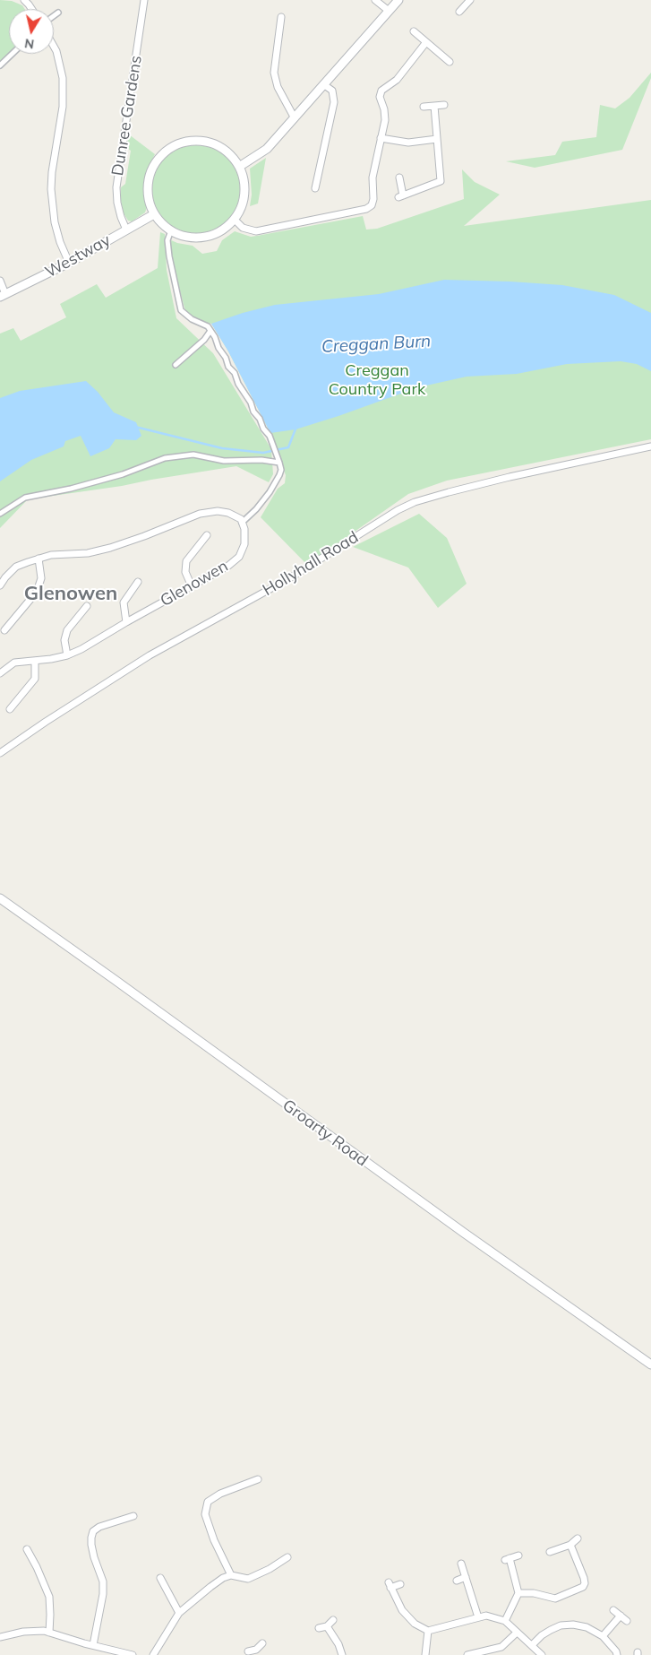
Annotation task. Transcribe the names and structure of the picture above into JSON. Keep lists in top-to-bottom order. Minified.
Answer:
{"streets":{"street":["Dunree Gardens","Westway","Hollyhall Road","Glenowen","Groarty Road"]},"crossings":[["Dunree Gardens","Westway"]],"districts":["Glenowen"],"water":["Creggan Burn"],"parks":["Creggan Country Park"],"north":"bottom"}
